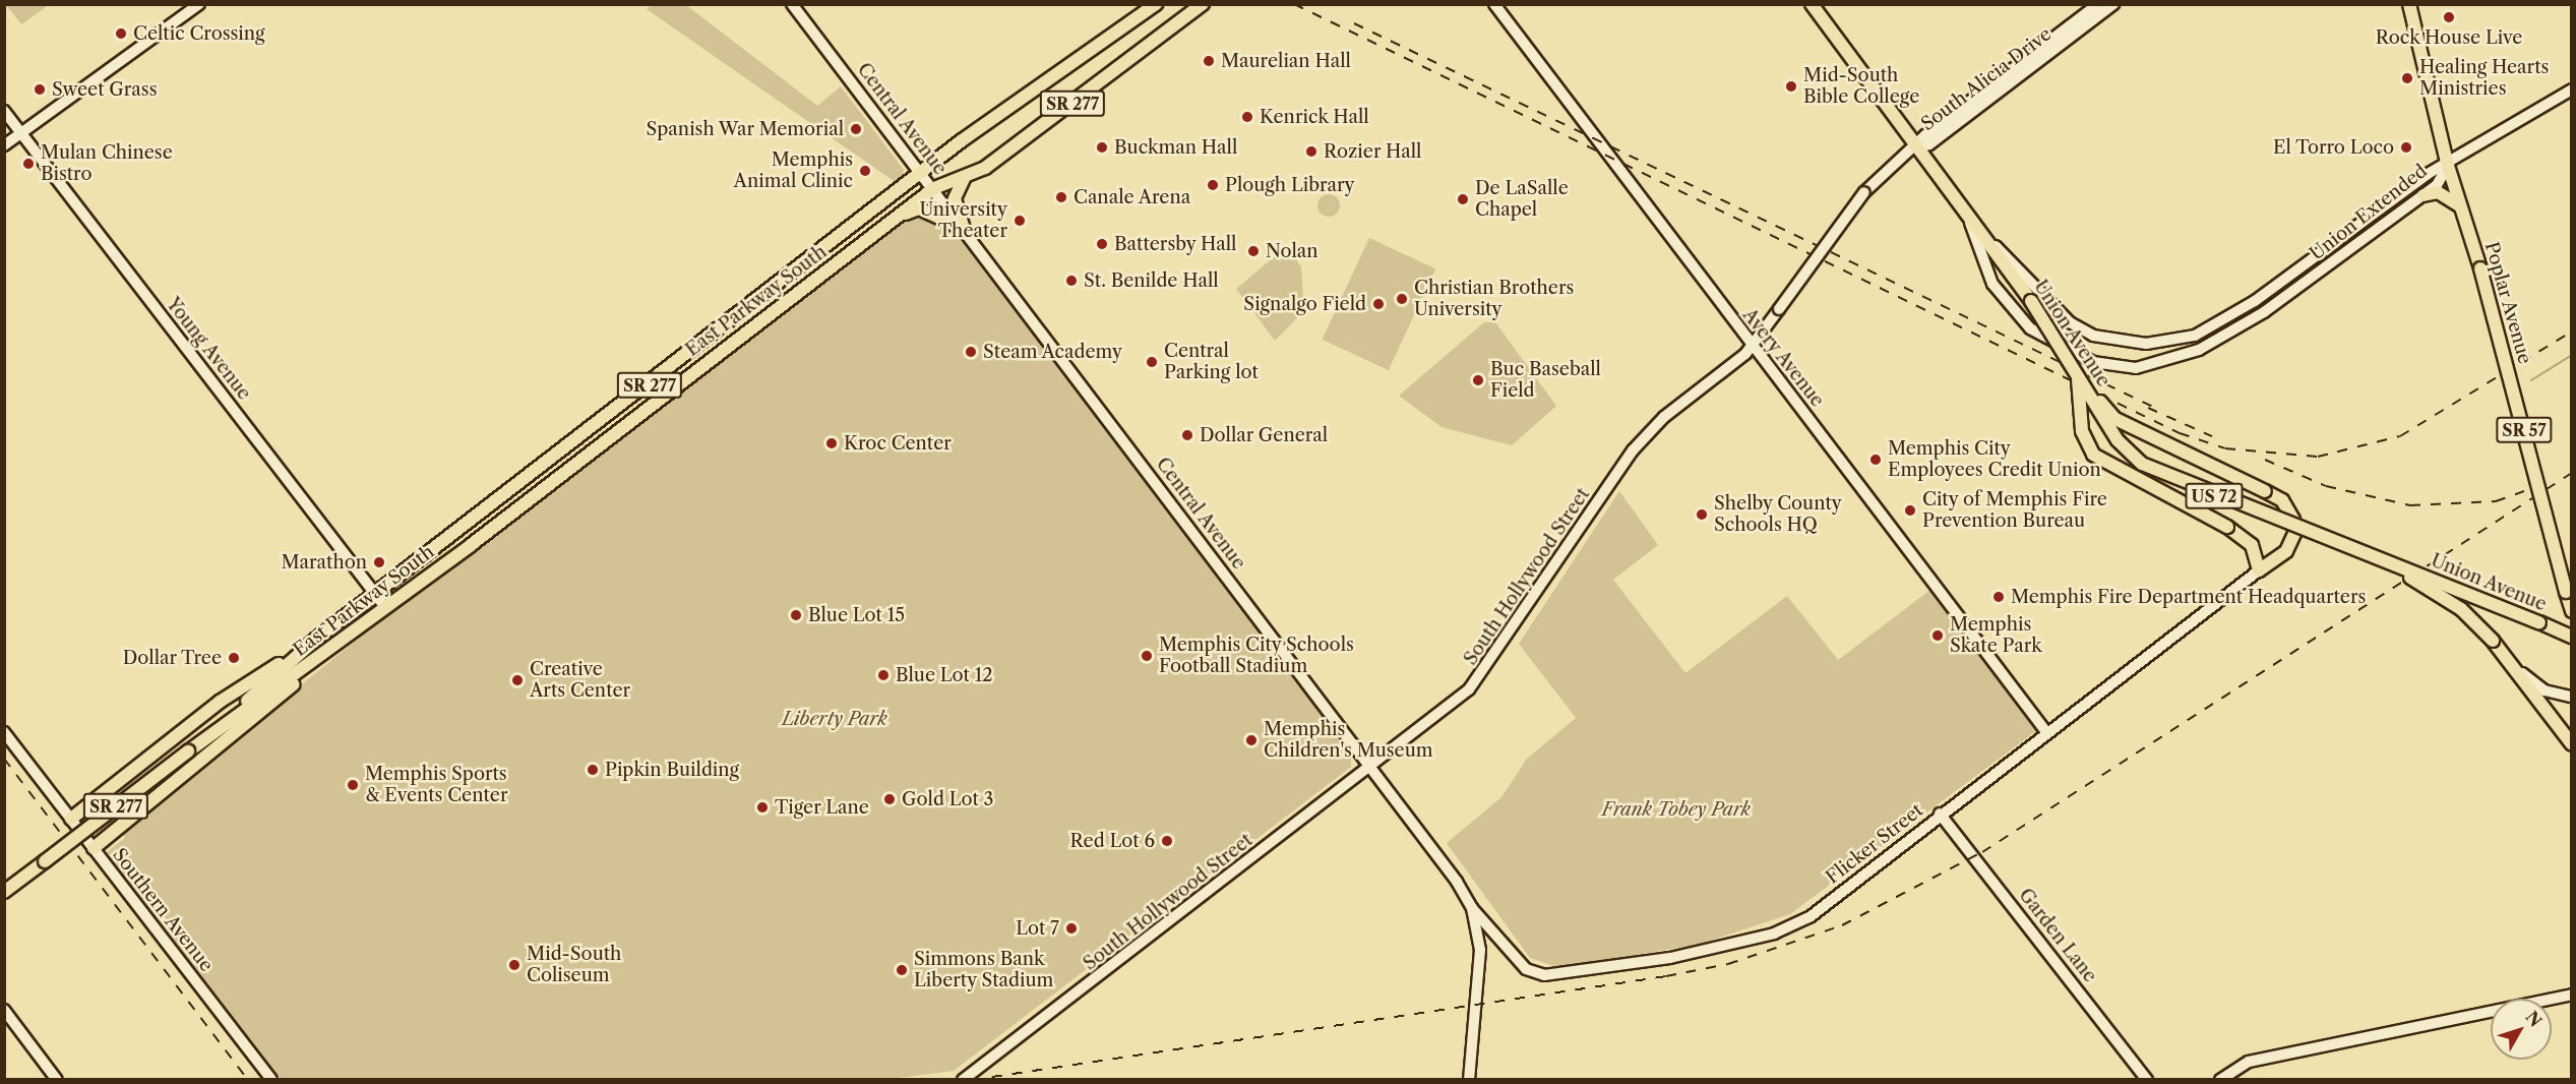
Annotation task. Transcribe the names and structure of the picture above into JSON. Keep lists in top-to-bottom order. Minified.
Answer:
{"streets":{"main road":["SR 277","East Parkway South","Poplar Avenue","Union Avenue","SR 57","US 72"],"street":["South Alicia Drive","Central Avenue","Union Extended","Young Avenue","Avery Avenue","South Hollywood Street","Flicker Street","Southern Avenue","Garden Lane"]},"crossings":[["South Alicia Drive","Union Avenue"],["South Alicia Drive","South Hollywood Street"],["Central Avenue","East Parkway South"],["Central Avenue","South Hollywood Street"],["Central Avenue","Flicker Street"],["Union Extended","Poplar Avenue"],["Union Extended","Union Avenue"],["East Parkway South","Young Avenue"],["Union Avenue","US 72"],["Union Avenue","South Hollywood Street"],["Avery Avenue","South Hollywood Street"],["Avery Avenue","Flicker Street"],["Flicker Street","Garden Lane"]],"parks":["Liberty Park","Frank Tobey Park"],"places":["Rock House Live","Celtic Crossing","Maurelian Hall","Healing Hearts Ministries","Mid-South Bible College","Sweet Grass","Kenrick Hall","Spanish War Memorial","Buckman Hall","El Torro Loco","Rozier Hall","Mulan Chinese Bistro","Memphis Animal Clinic","Plough Library","Canale Arena","De LaSalle Chapel","University Theater","Battersby Hall","Nolan","St. Benilde Hall","Christian Brothers University","Signalgo Field","Steam Academy","Central Parking lot","Buc Baseball Field","Dollar General","Kroc Center","Memphis City Employees Credit Union","City of Memphis Fire Prevention Bureau","Shelby County Schools HQ","Marathon","Memphis Fire Department Headquarters","Blue Lot 15","Memphis Skate Park","Memphis City Schools Football Stadium","Dollar Tree","Blue Lot 12","Creative Arts Center","Memphis Children's Museum","Pipkin Building","Memphis Sports & Events Center","Gold Lot 3","Tiger Lane","Red Lot 6","Lot 7","Mid-South Coliseum","Simmons Bank Liberty Stadium"],"north":"top right"}
